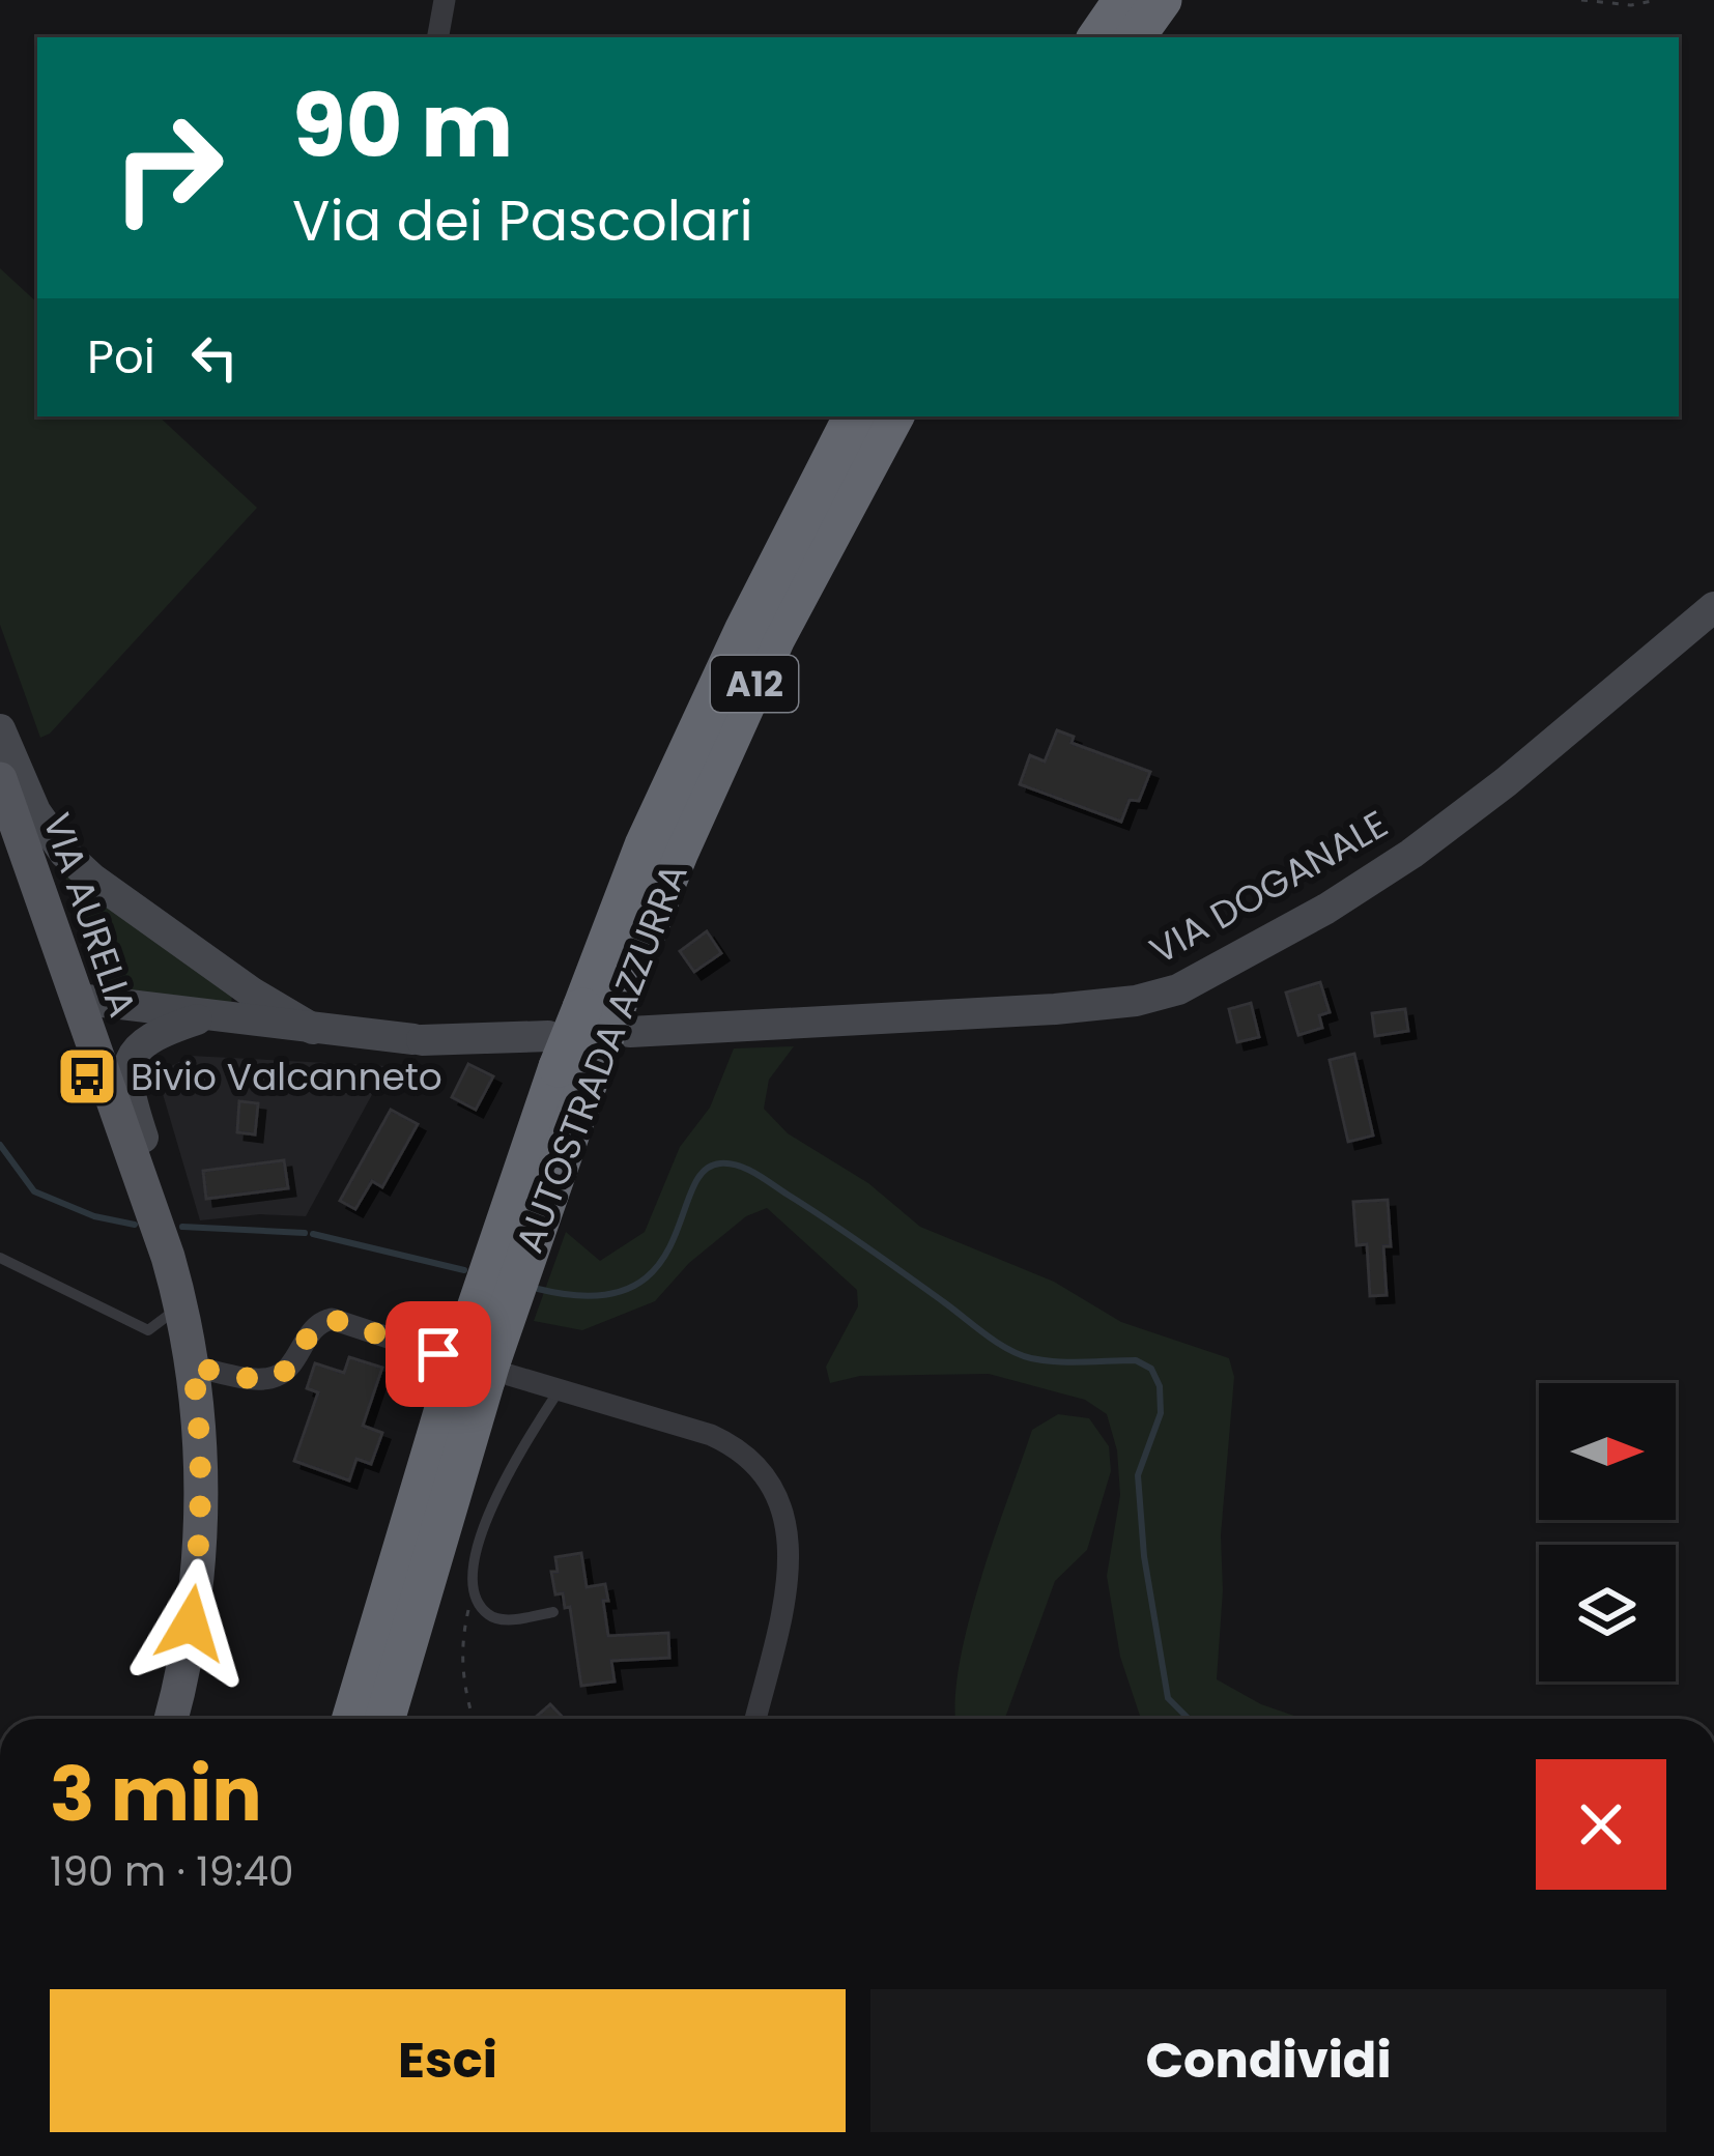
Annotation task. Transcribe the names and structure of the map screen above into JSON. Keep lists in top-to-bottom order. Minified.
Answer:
{"streets":{"highway":["A12","AUTOSTRADA AZZURRA"],"main road":["VIA DOGANALE","VIA AURELIA"]},"crossings":[["VIA DOGANALE","AUTOSTRADA AZZURRA"]],"places":{"bus stop":["Bivio Valcanneto"]},"north":"right","page":{"turn":["90 m","Via dei Pascolari"],"then":"Poi","heading":["3 min","190 m · 19:40"],"buttons":["Esci","Condividi"]}}
